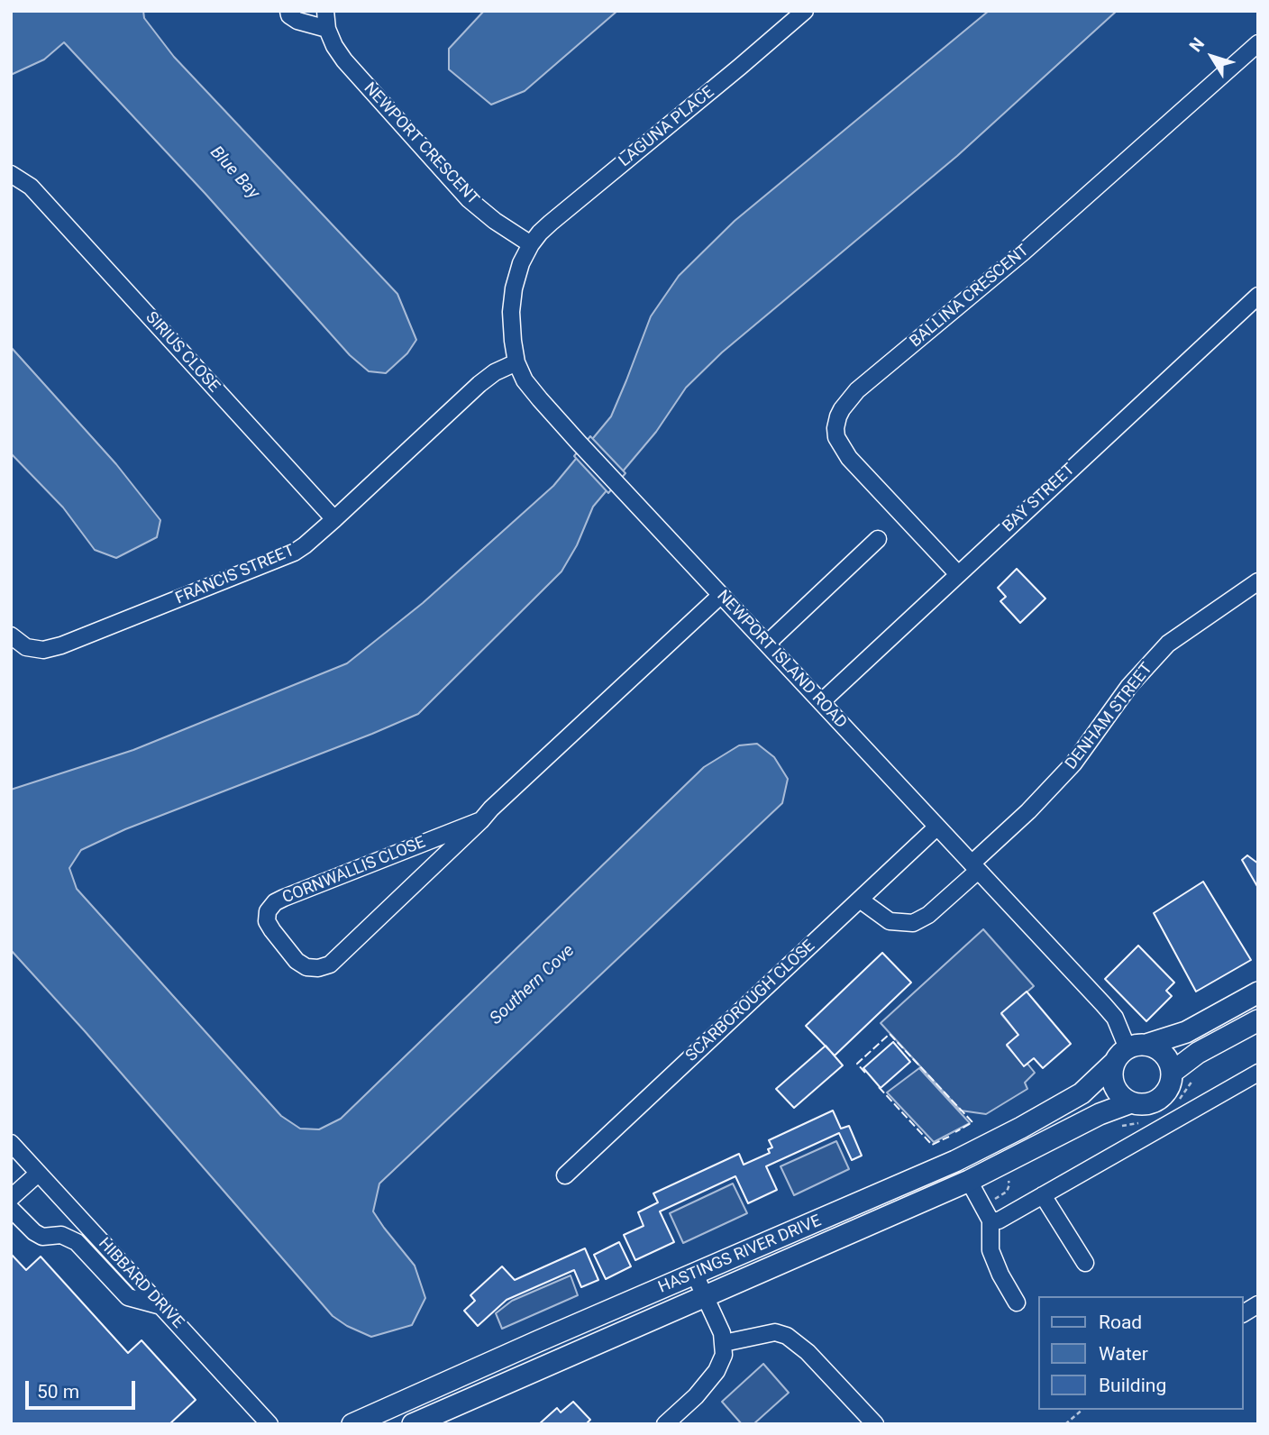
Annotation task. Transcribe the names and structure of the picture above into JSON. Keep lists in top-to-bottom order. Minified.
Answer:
{"streets":{"main road":["HASTINGS RIVER DRIVE"],"street":["LAGUNA PLACE","NEWPORT CRESCENT","BALLINA CRESCENT","SIRIUS CLOSE","BAY STREET","FRANCIS STREET","NEWPORT ISLAND ROAD","DENHAM STREET","CORNWALLIS CLOSE","SCARBOROUGH CLOSE","HIBBARD DRIVE"]},"crossings":[["LAGUNA PLACE","NEWPORT CRESCENT"],["LAGUNA PLACE","NEWPORT ISLAND ROAD"],["NEWPORT CRESCENT","NEWPORT ISLAND ROAD"],["BALLINA CRESCENT","BAY STREET"],["SIRIUS CLOSE","FRANCIS STREET"],["BAY STREET","NEWPORT ISLAND ROAD"],["FRANCIS STREET","NEWPORT ISLAND ROAD"],["NEWPORT ISLAND ROAD","DENHAM STREET"],["NEWPORT ISLAND ROAD","CORNWALLIS CLOSE"],["NEWPORT ISLAND ROAD","SCARBOROUGH CLOSE"],["NEWPORT ISLAND ROAD","HASTINGS RIVER DRIVE"],["DENHAM STREET","SCARBOROUGH CLOSE"]],"water":["Blue Bay","Southern Cove"],"legend":["Road","Water","Building"],"scale_bar":"50 m","north":"top left"}
